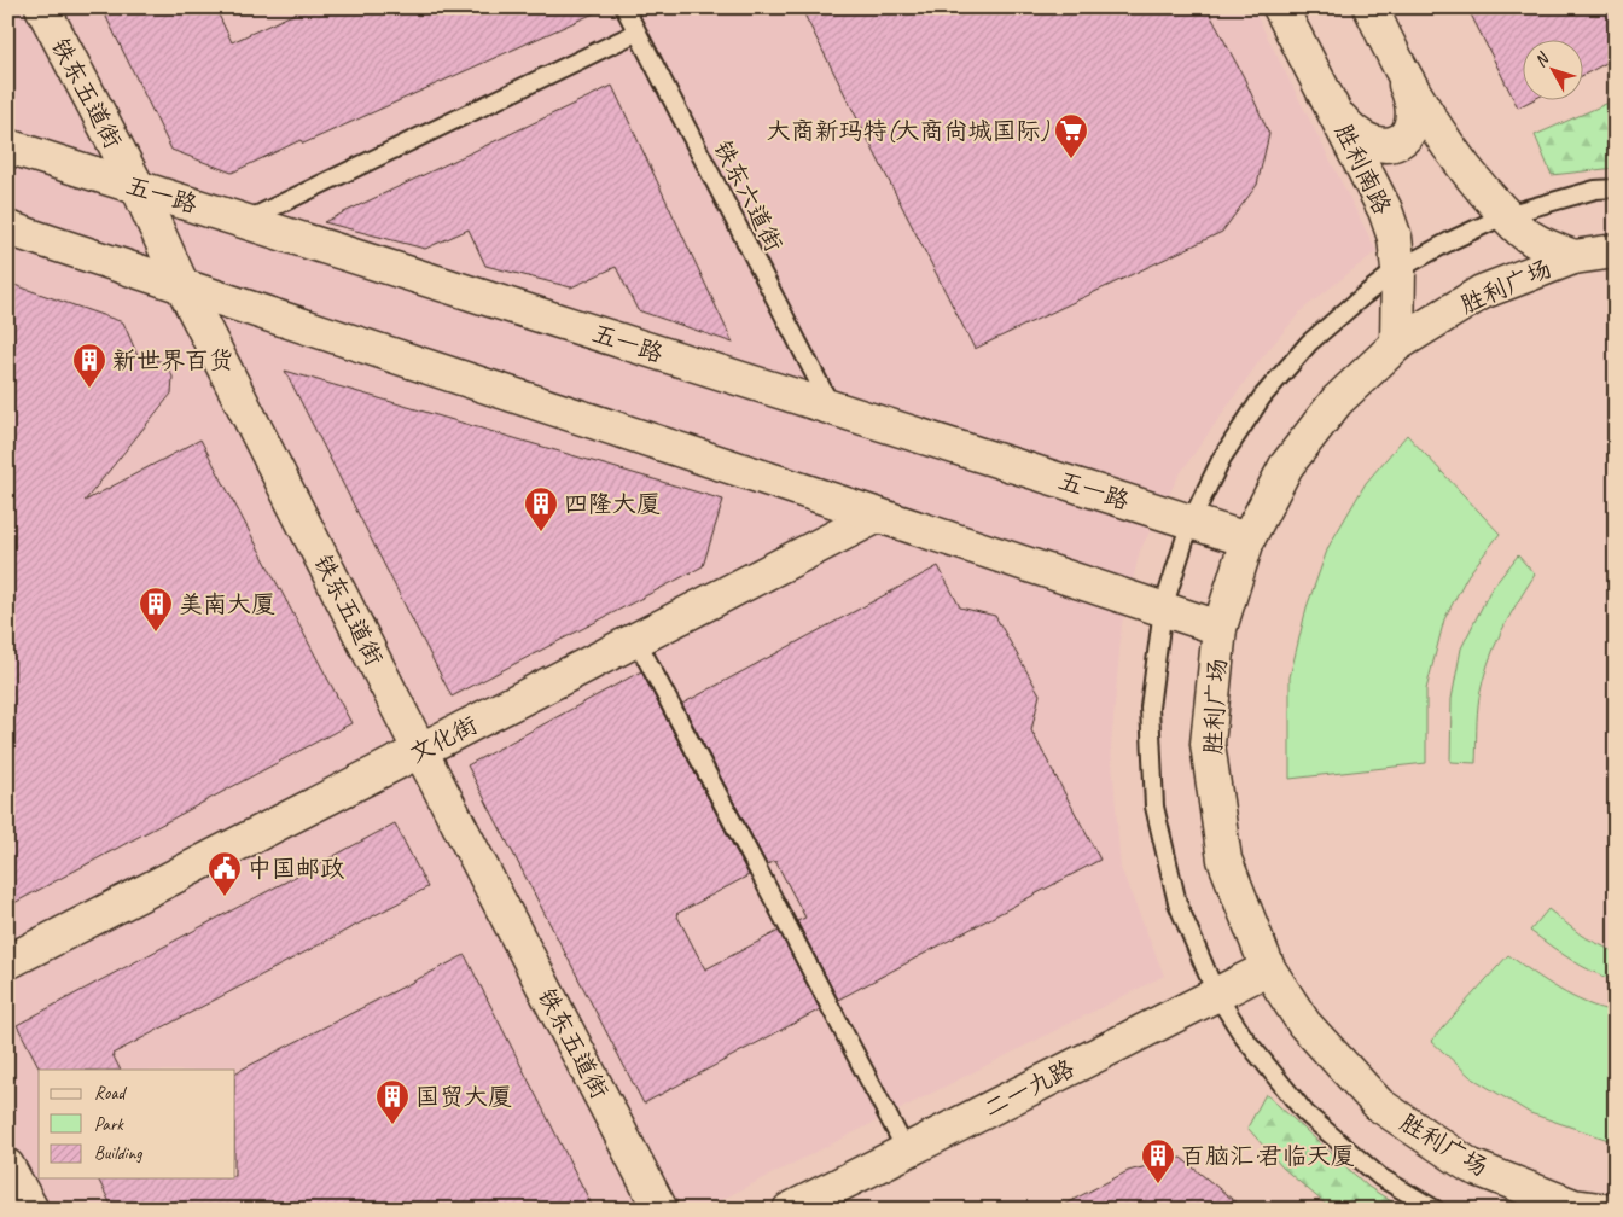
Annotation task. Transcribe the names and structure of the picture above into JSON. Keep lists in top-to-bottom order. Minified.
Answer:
{"streets":{"main road":["铁东五道街","胜利南路","五一路","胜利广场","文化街","二一九路"],"lane":["铁东六道街"]},"crossings":[["铁东五道街","五一路"],["铁东五道街","文化街"],["胜利南路","胜利广场"],["五一路","铁东六道街"],["五一路","胜利广场"],["胜利广场","二一九路"]],"places":{"supermarket":["大商新玛特(大商尚城国际)"],"building":["新世界百货","四隆大厦","美南大厦","国贸大厦","百脑汇·君临天厦"],"public building":["中国邮政"]},"legend":["Road","Park","Building"],"north":"top left"}
